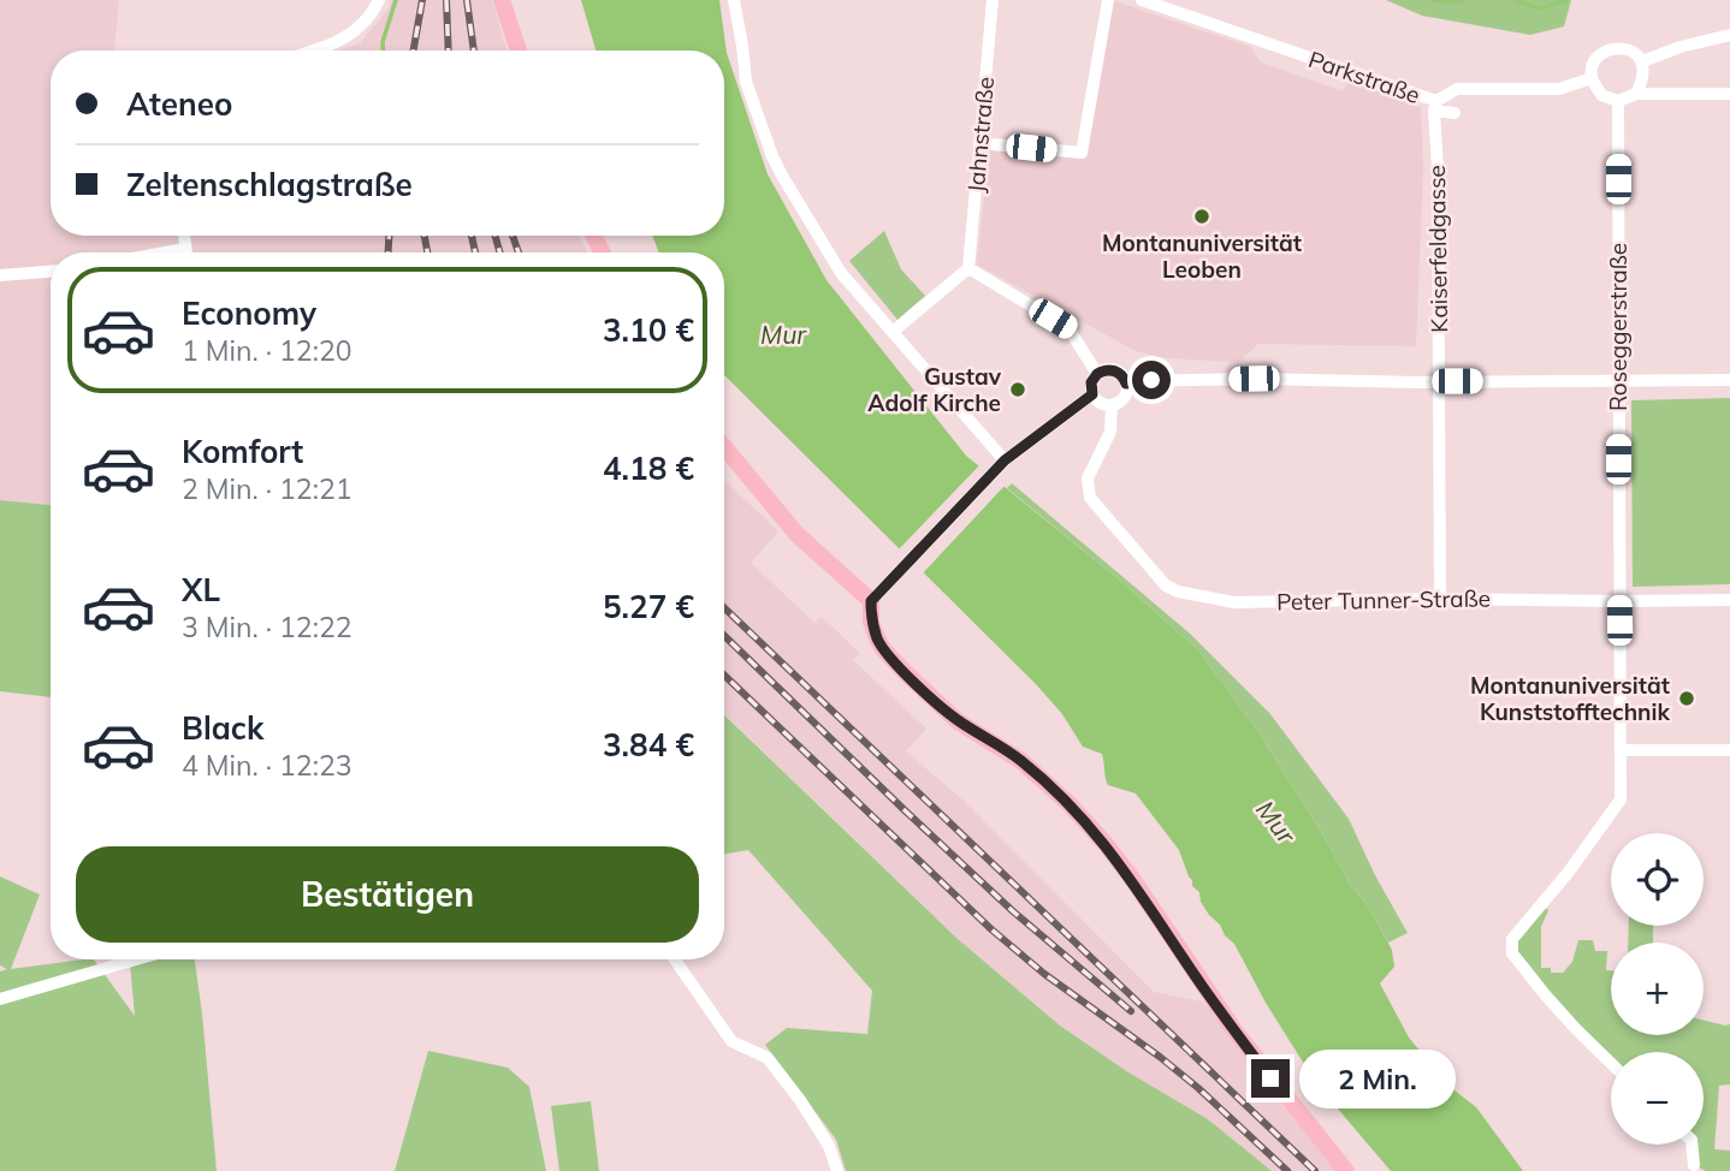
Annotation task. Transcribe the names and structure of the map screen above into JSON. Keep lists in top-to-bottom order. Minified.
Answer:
{"streets":{"street":["Parkstraße","Jahnstraße","Kaiserfeldgasse","Roseggerstraße","Peter Tunner-Straße"]},"crossings":[["Parkstraße","Kaiserfeldgasse"],["Parkstraße","Roseggerstraße"],["Kaiserfeldgasse","Peter Tunner-Straße"],["Roseggerstraße","Peter Tunner-Straße"]],"water":["Mur"],"places":["Montanuniversität Leoben","Gustav Adolf Kirche","Montanuniversität Kunststofftechnik"],"page":{"banner":["Ateneo","Zeltenschlagstraße"],"list":[{"name":"Economy","note":"1 Min. · 12:20","value":"3.10 €"},{"name":"Komfort","note":"2 Min. · 12:21","value":"4.18 €"},{"name":"XL","note":"3 Min. · 12:22","value":"5.27 €"},{"name":"Black","note":"4 Min. · 12:23","value":"3.84 €"}],"buttons":"Bestätigen","map_buttons":["+","−"],"bubble":"2 Min."}}
